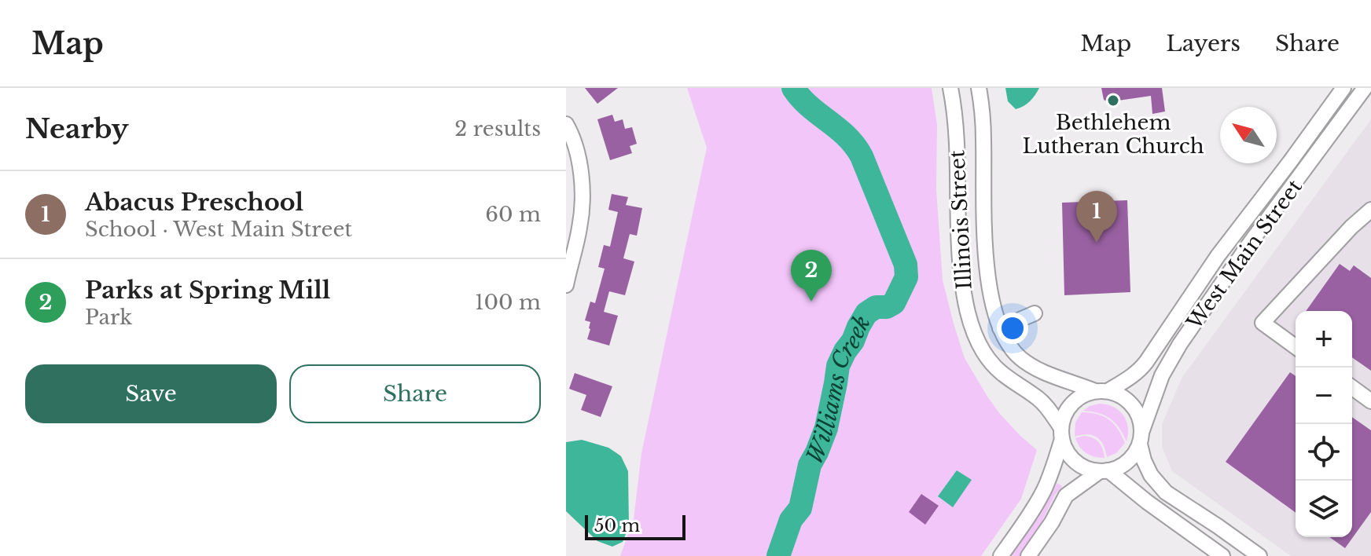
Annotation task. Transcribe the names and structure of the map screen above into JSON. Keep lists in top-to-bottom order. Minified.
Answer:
{"streets":{"street":["Illinois Street","West Main Street"]},"crossings":[["Illinois Street","West Main Street"]],"water":["Williams Creek"],"places":["Bethlehem Lutheran Church"],"scale_bar":"50 m","north":"top left","page":{"header":"Map","nav":["Map","Layers","Share"],"heading":["Nearby","2 results"],"list":[{"mark":"1","name":"Abacus Preschool","note":"School · West Main Street","value":"60 m"},{"mark":"2","name":"Parks at Spring Mill","note":"Park","value":"100 m"}],"pins":["1","2"],"map_buttons":["+","−"],"buttons":["Save","Share"],"scale":"50 m"}}
